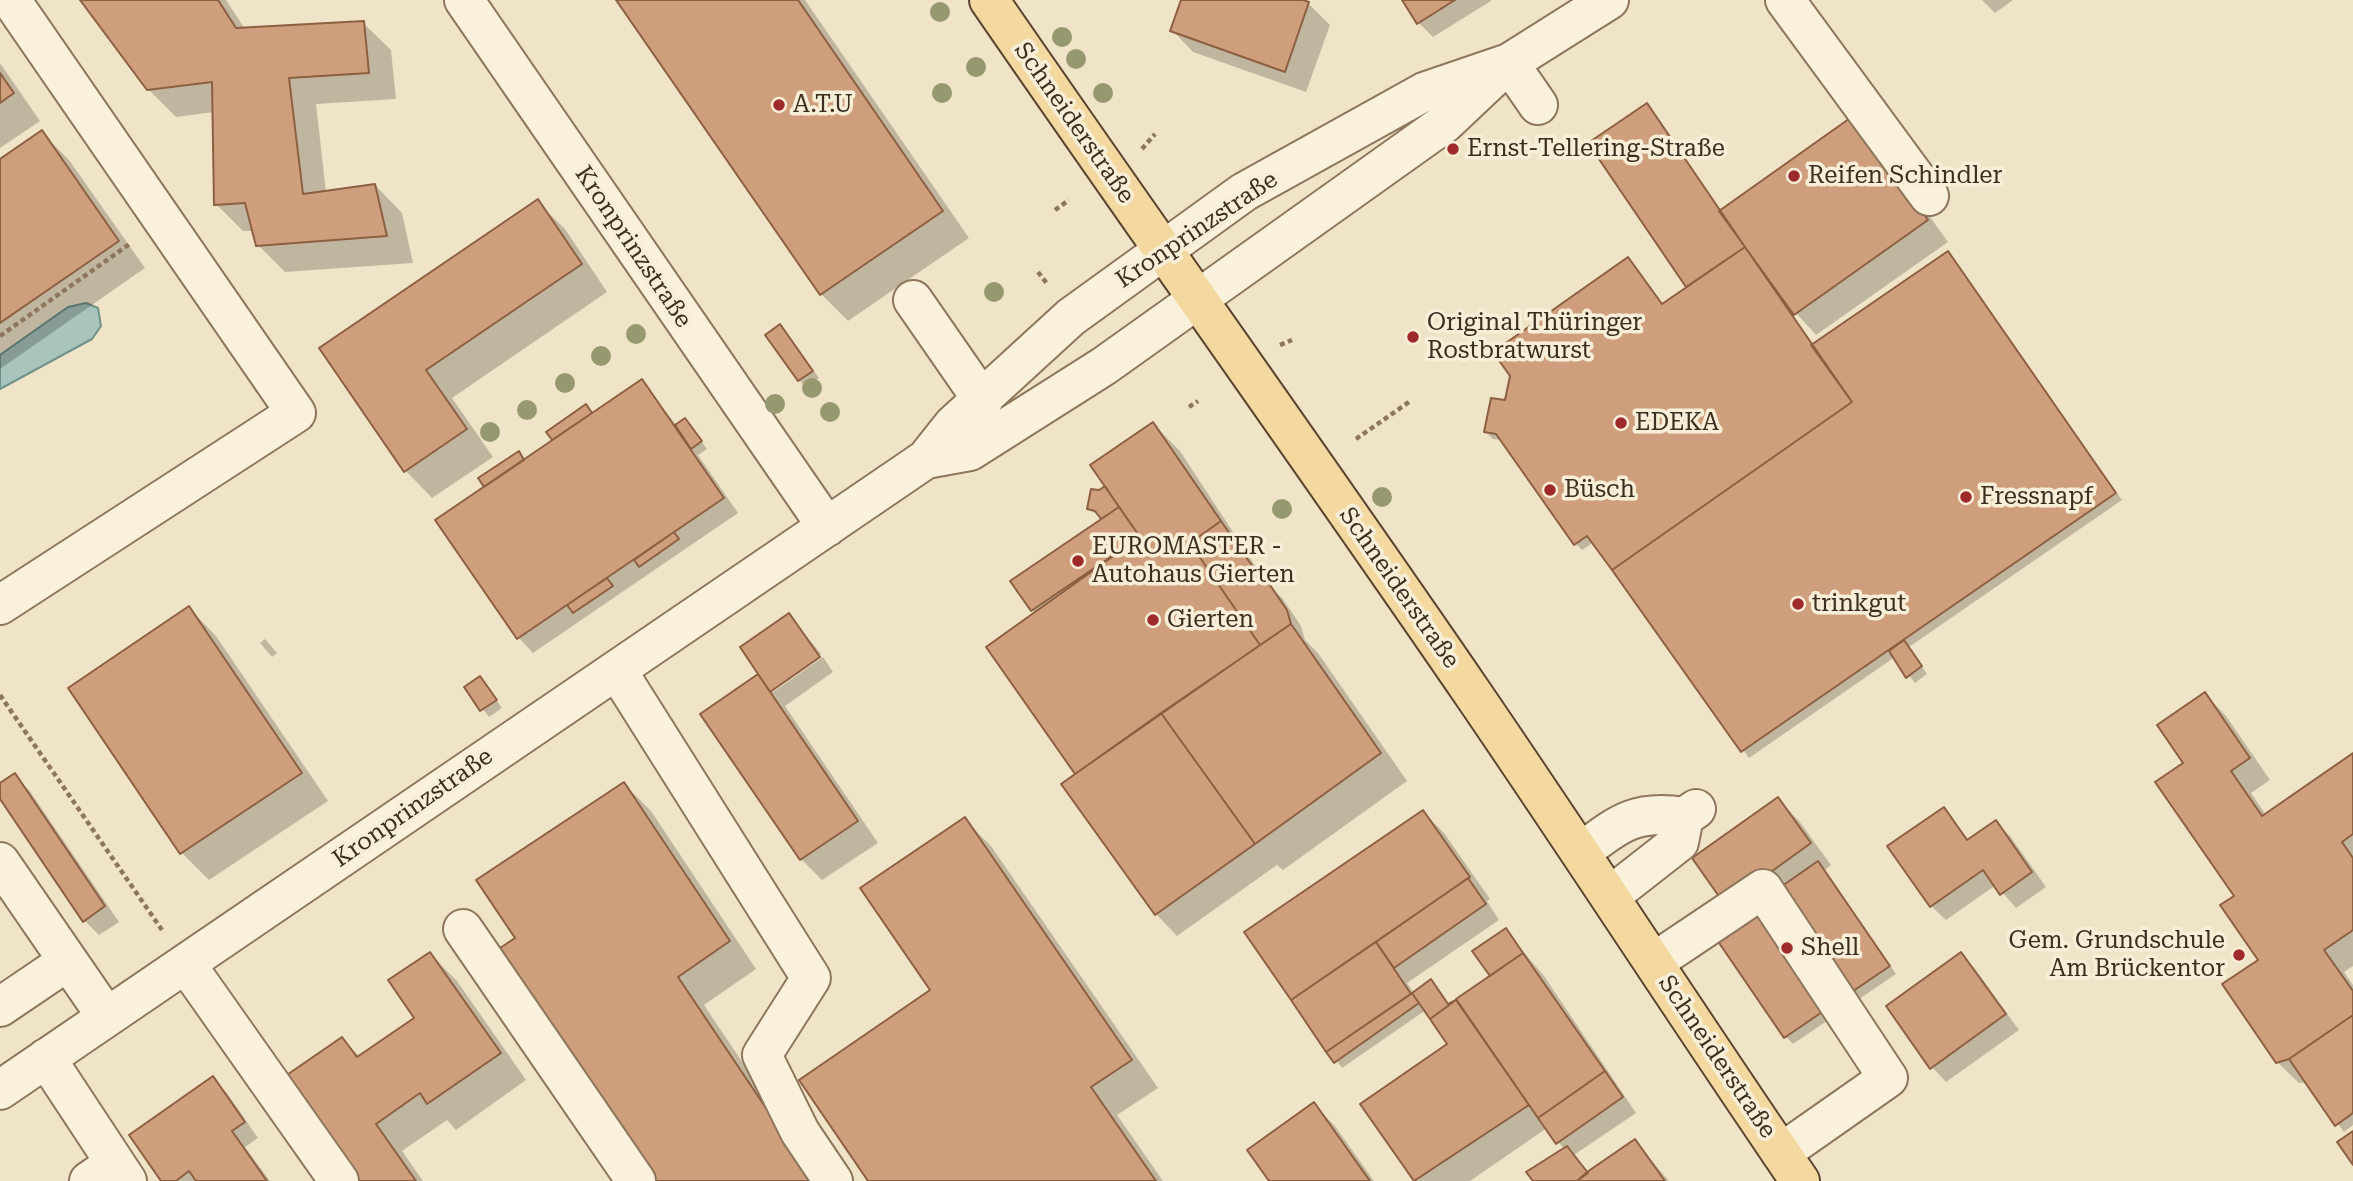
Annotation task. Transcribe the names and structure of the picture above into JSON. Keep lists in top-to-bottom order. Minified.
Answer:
{"streets":{"main road":["Schneiderstraße"],"street":["Kronprinzstraße"]},"crossings":[["Schneiderstraße","Kronprinzstraße"]],"places":["A.T.U","Ernst-Tellering-Straße","Reifen Schindler","Original Thüringer Rostbratwurst","EDEKA","Büsch","Fressnapf","EUROMASTER - Autohaus Gierten","trinkgut","Gierten","Shell","Gem. Grundschule Am Brückentor"]}
